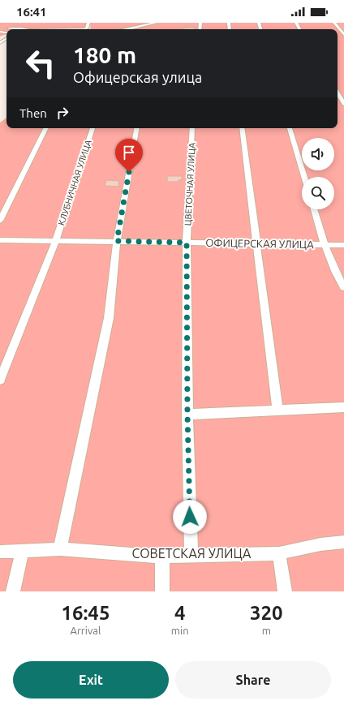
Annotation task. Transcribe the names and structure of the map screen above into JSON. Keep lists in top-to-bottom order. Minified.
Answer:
{"streets":{"street":["КЛУБНИЧНАЯ УЛИЦА","ЦВЕТОЧНАЯ УЛИЦА","ОФИЦЕРСКАЯ УЛИЦА","СОВЕТСКАЯ УЛИЦА"]},"crossings":[["КЛУБНИЧНАЯ УЛИЦА","ОФИЦЕРСКАЯ УЛИЦА"],["ЦВЕТОЧНАЯ УЛИЦА","ОФИЦЕРСКАЯ УЛИЦА"],["ЦВЕТОЧНАЯ УЛИЦА","СОВЕТСКАЯ УЛИЦА"]],"page":{"status":"16:41","turn":["180 m","Офицерская улица"],"then":"Then","eta":["16:45","Arrival","4","min","320","m"],"buttons":["Exit","Share"]}}
